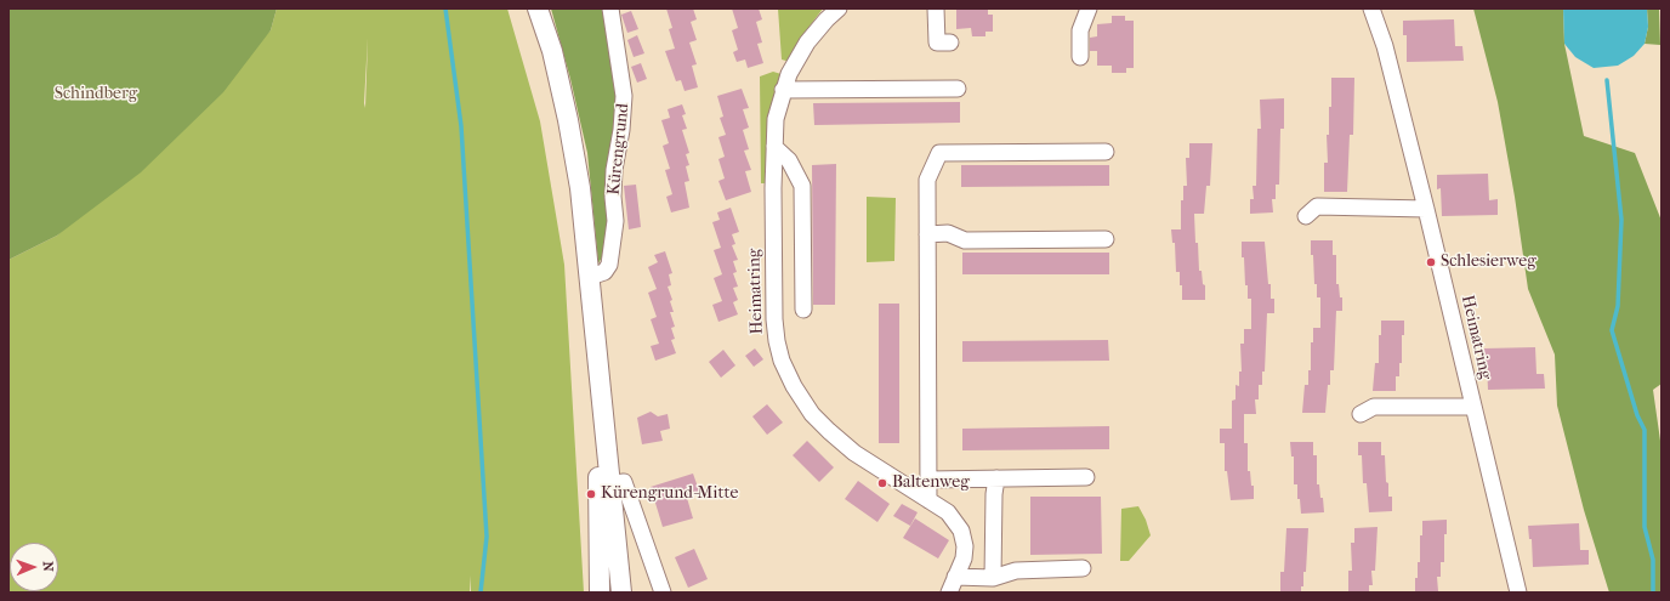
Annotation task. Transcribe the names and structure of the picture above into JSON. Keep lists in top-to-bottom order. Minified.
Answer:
{"streets":{"main road":["Kürengrund"],"street":["Heimatring"]},"parks":["Schindberg"],"places":["Schlesierweg","Baltenweg","Kürengrund-Mitte"],"north":"right"}
